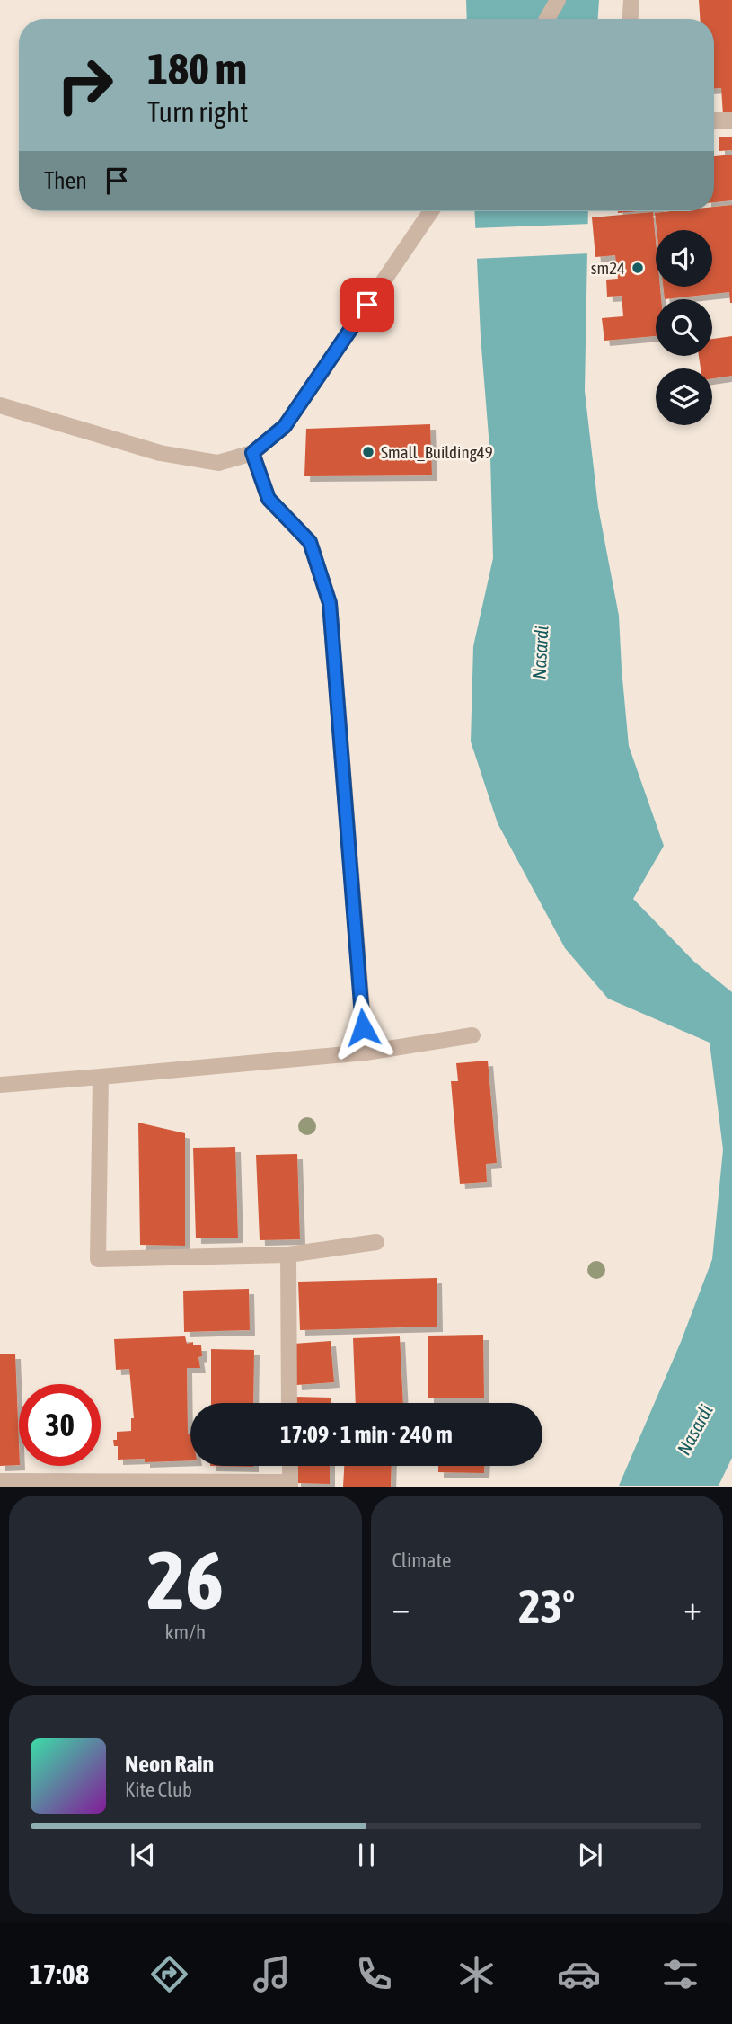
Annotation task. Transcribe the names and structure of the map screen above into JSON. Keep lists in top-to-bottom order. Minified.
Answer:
{"water":["Nasardi"],"places":["sm24","Small_Building49"],"page":{"turn":["180 m","Turn right"],"then":"Then","limit":"30","trip":"17:09 · 1 min · 240 m","tile":[["26","km/h"],"Climate"],"heat":["−","23°","+"],"song":["Neon Rain","Kite Club"],"tabs":"17:08"}}
